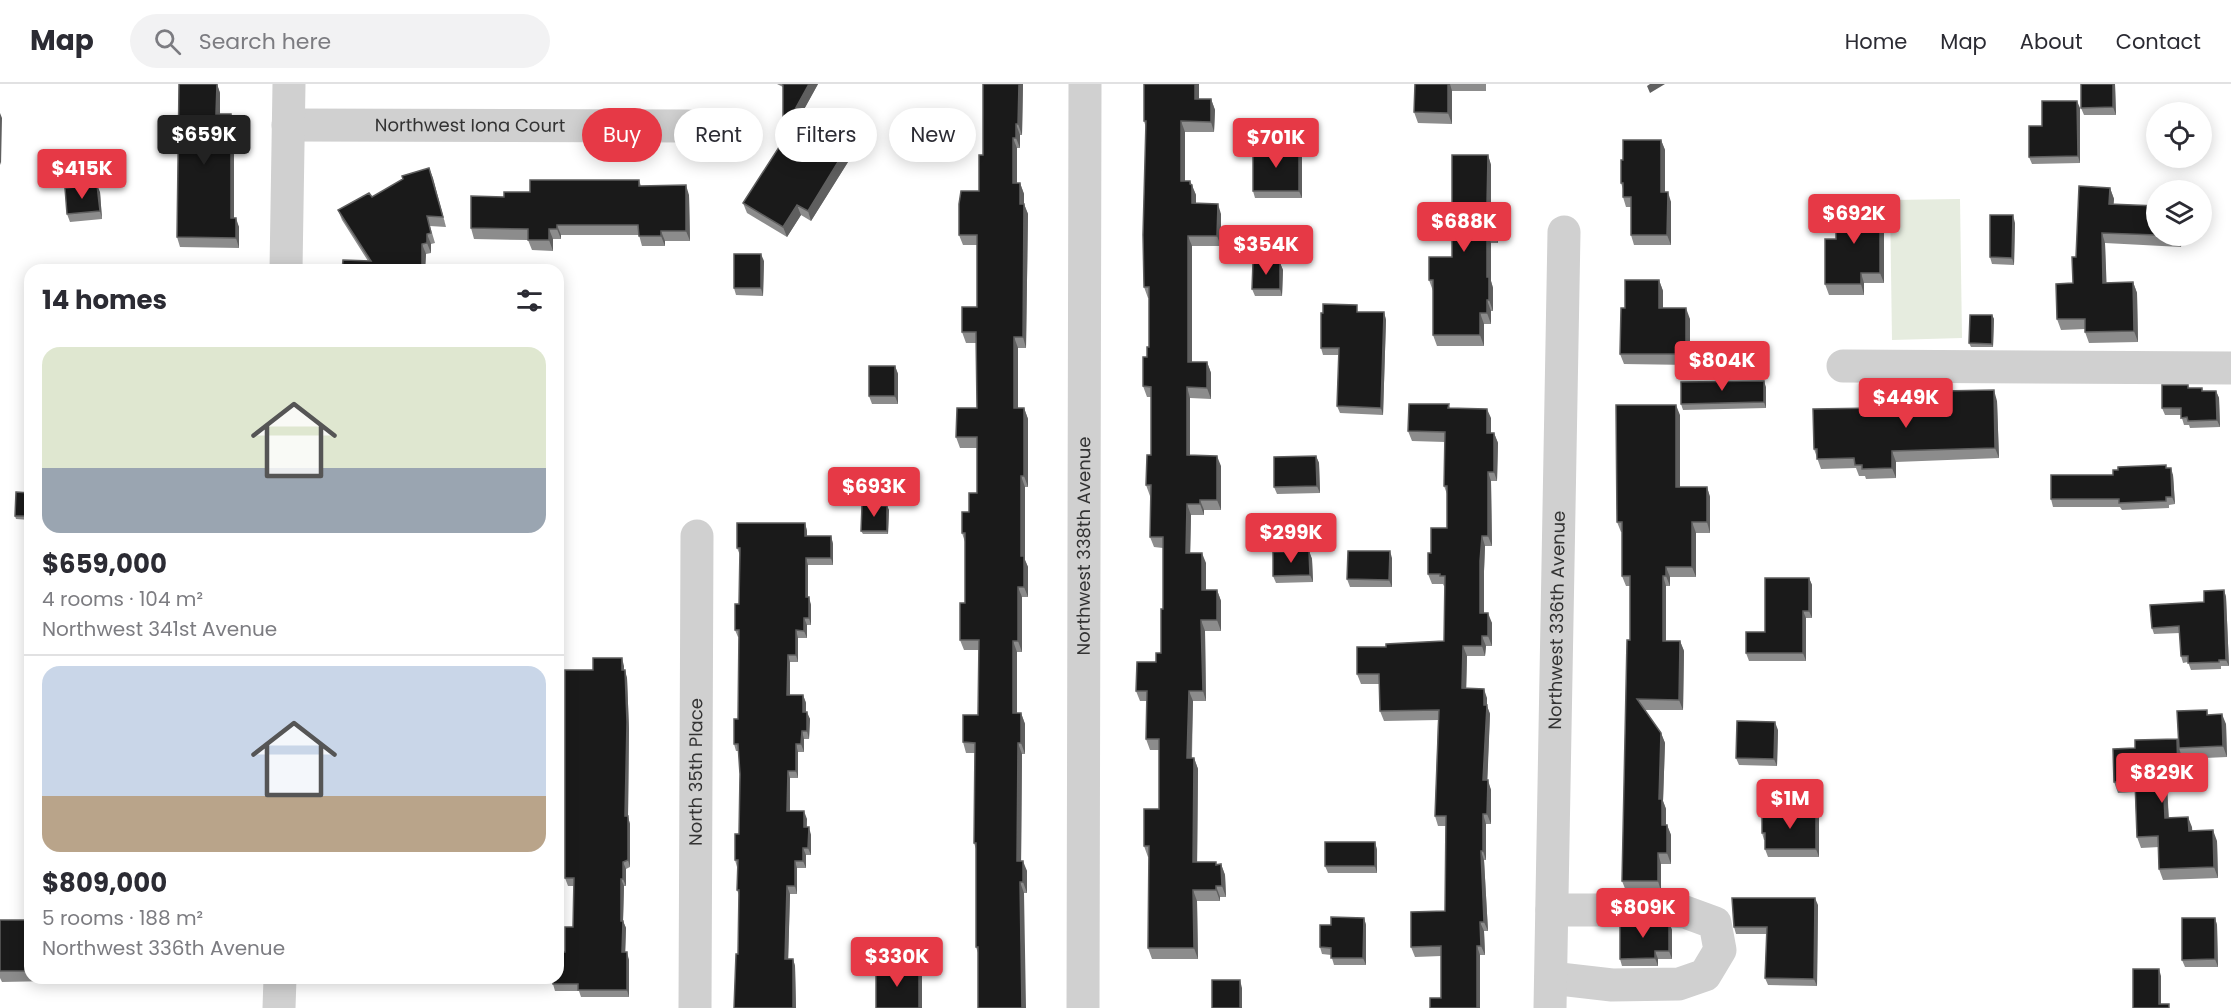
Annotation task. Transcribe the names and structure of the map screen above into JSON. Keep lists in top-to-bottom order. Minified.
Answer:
{"streets":{"street":["Northwest Iona Court","Northwest 338th Avenue","Northwest 336th Avenue","North 35th Place"]},"page":{"header":"Map","search":"Search here","nav":["Home","Map","About","Contact"],"chip":["Buy","Rent","Filters","New"],"price":["$659K","$701K","$415K","$692K","$688K","$354K","$804K","$449K","$693K","$299K","$829K","$1M","$809K","$330K"],"heading":"14 homes","list":[{"name":"$659,000","note":"4 rooms · 104 m² · Northwest 341st Avenue"},{"name":"$809,000","note":"5 rooms · 188 m² · Northwest 336th Avenue"}]}}
